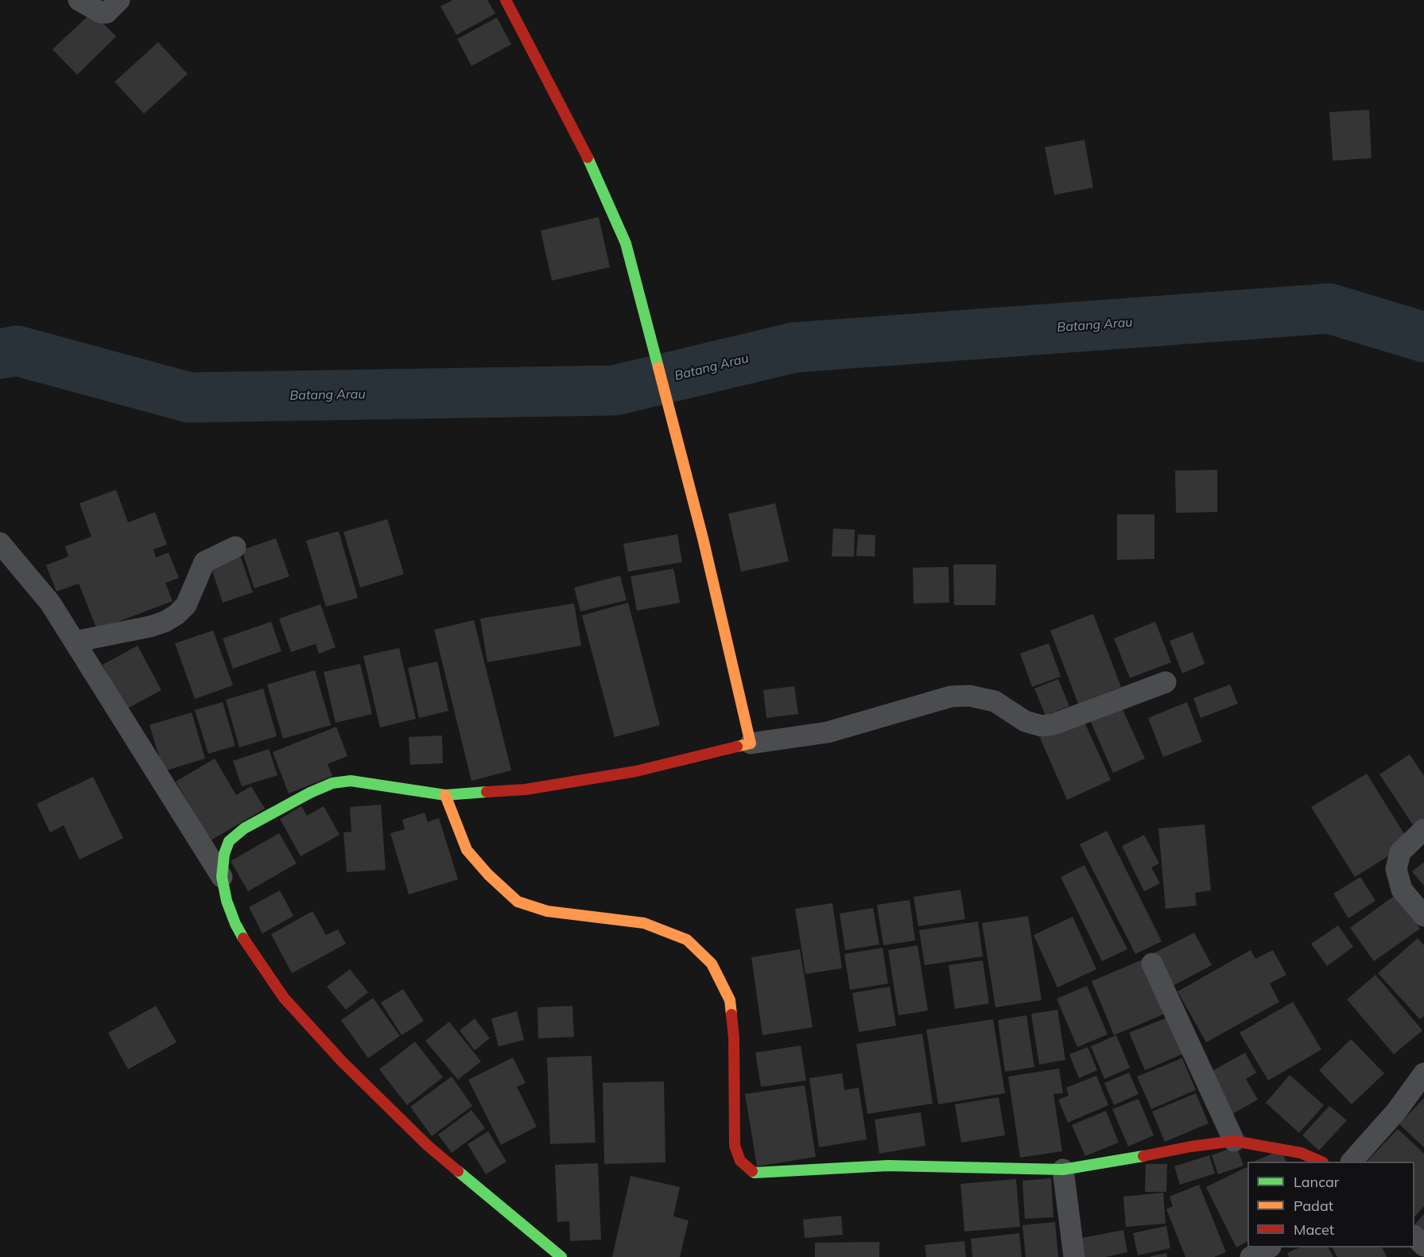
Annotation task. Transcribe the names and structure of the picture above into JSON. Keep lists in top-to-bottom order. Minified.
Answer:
{"water":["Batang Arau"],"legend":["Lancar","Padat","Macet"]}
